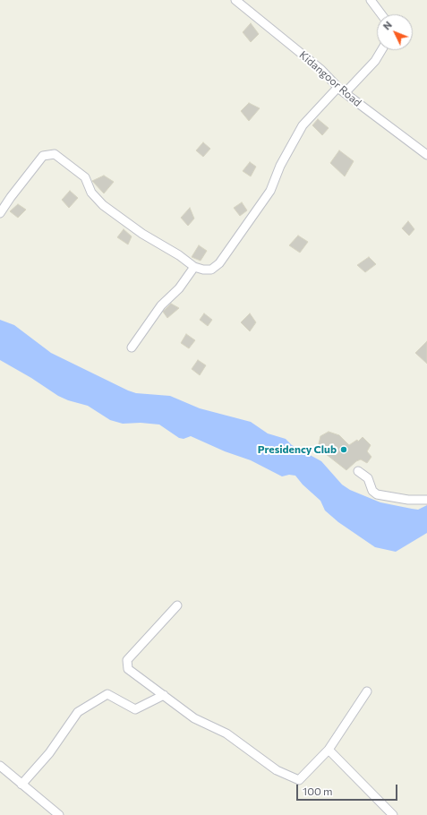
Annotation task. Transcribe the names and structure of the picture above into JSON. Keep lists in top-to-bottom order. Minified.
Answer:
{"streets":{"street":["Kidangoor Road"]},"places":["Presidency Club"],"scale_bar":"100 m","north":"top left"}
